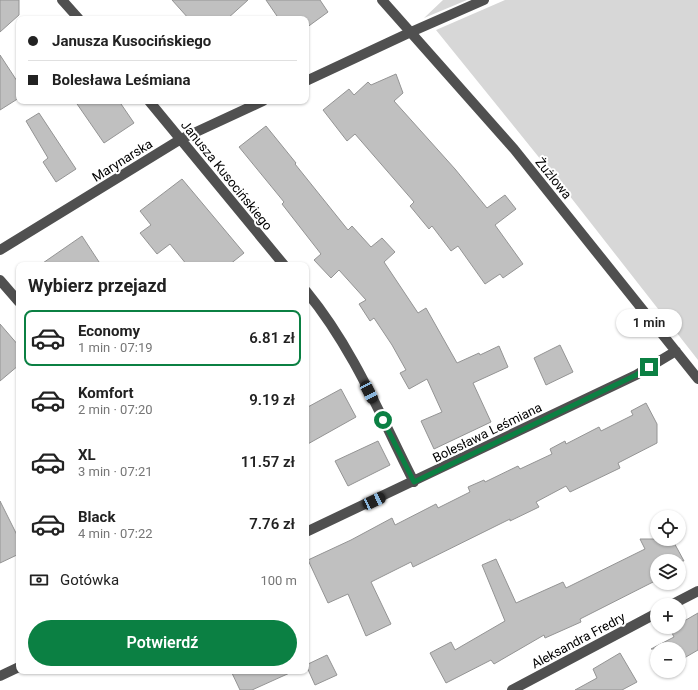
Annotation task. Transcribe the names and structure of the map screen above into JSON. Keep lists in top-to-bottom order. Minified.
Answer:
{"streets":{"street":["Marynarska","Janusza Kusocińskiego","Żużlowa","Bolesława Leśmiana","Aleksandra Fredry"]},"crossings":[["Marynarska","Janusza Kusocińskiego"],["Żużlowa","Bolesława Leśmiana"]],"page":{"banner":["Janusza Kusocińskiego","Bolesława Leśmiana"],"heading":"Wybierz przejazd","bubble":"1 min","list":[{"name":"Economy","note":"1 min · 07:19","value":"6.81 zł"},{"name":"Komfort","note":"2 min · 07:20","value":"9.19 zł"},{"name":"XL","note":"3 min · 07:21","value":"11.57 zł"},{"name":"Black","note":"4 min · 07:22","value":"7.76 zł"}],"map_buttons":["+","−"],"pay":["Gotówka","100 m"],"buttons":"Potwierdź"}}
